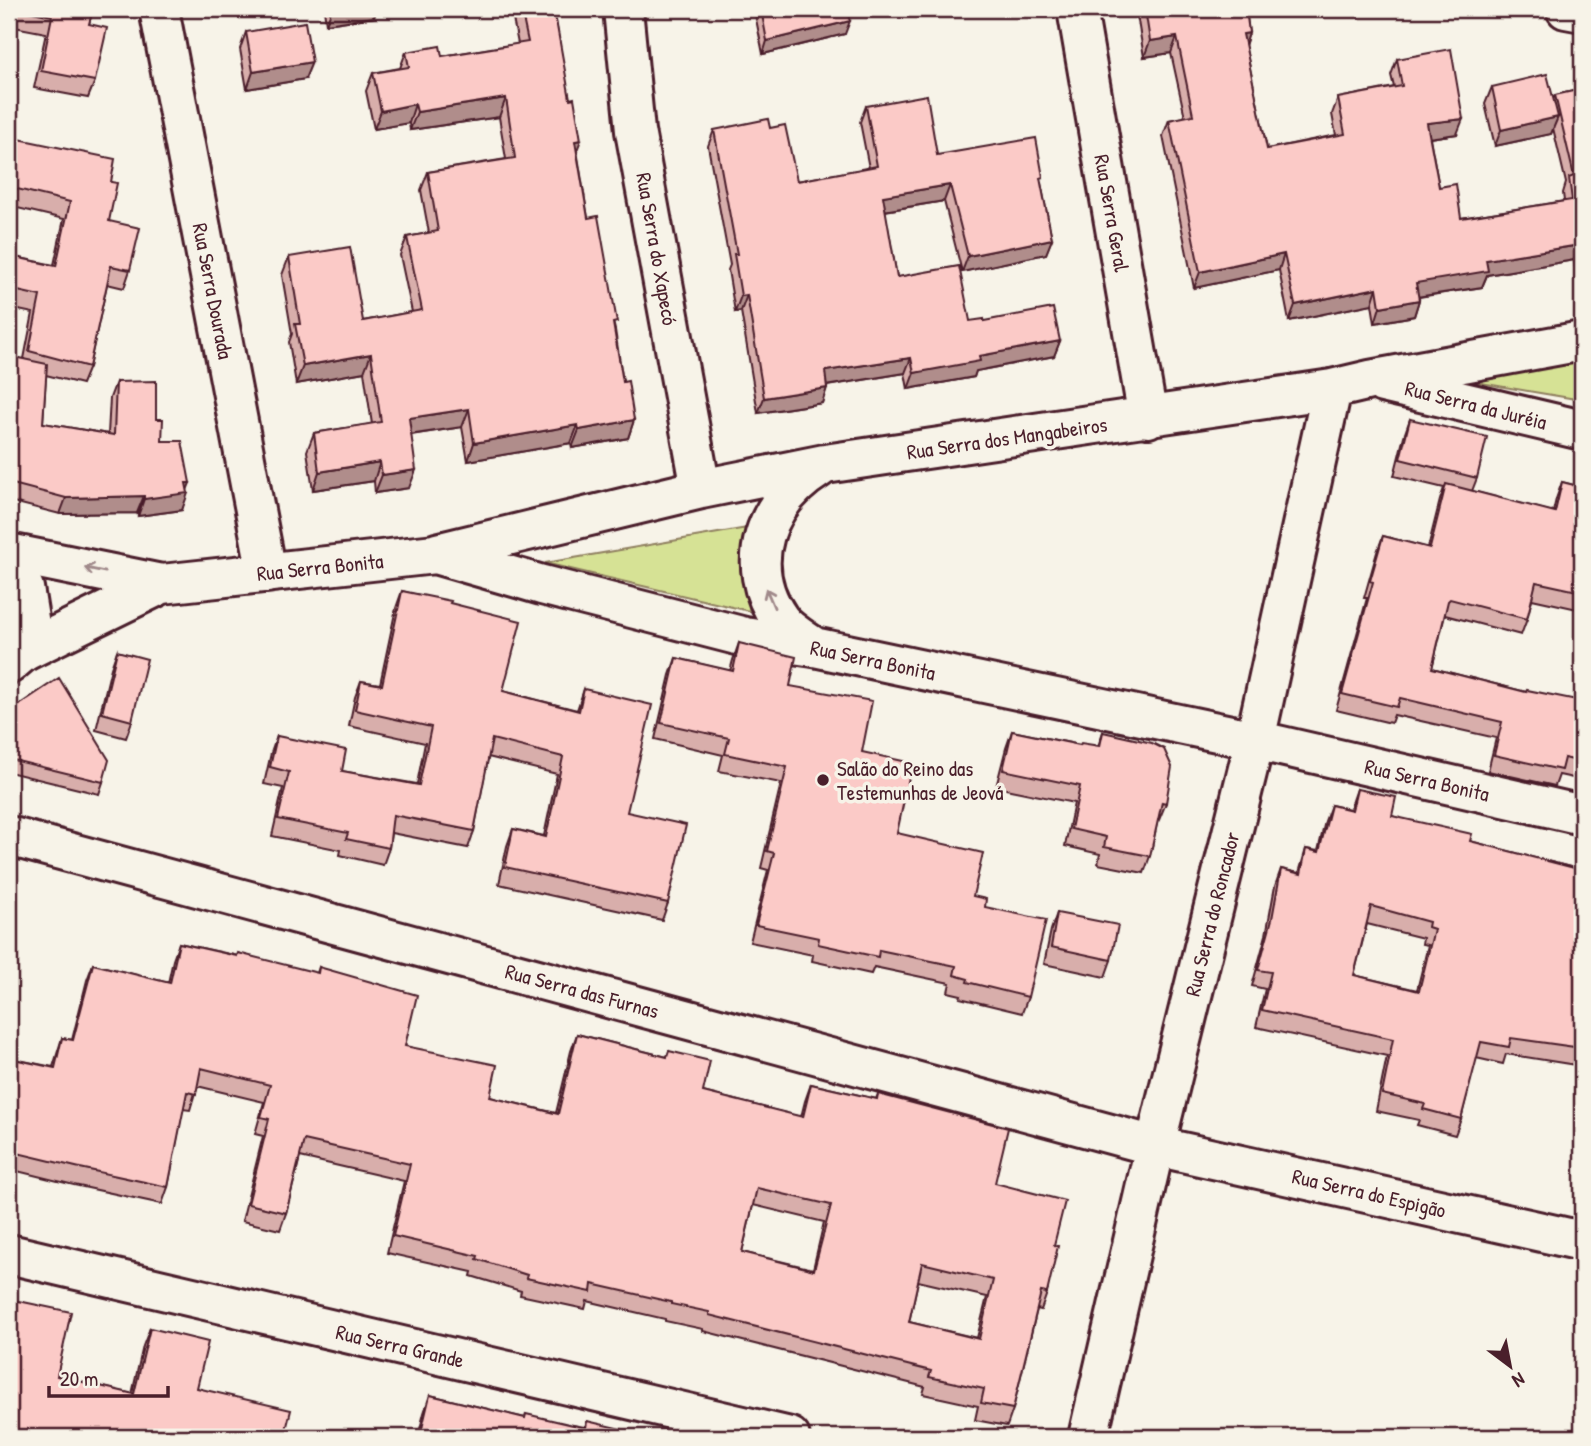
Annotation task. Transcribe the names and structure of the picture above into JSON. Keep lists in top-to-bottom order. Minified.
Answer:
{"streets":{"street":["Rua Serra Geral","Rua Serra do Xapecó","Rua Serra Dourada","Rua Serra da Juréia","Rua Serra dos Mangabeiros","Rua Serra Bonita","Rua Serra do Roncador","Rua Serra das Furnas","Rua Serra do Espigão","Rua Serra Grande"]},"crossings":[["Rua Serra Geral","Rua Serra dos Mangabeiros"],["Rua Serra do Xapecó","Rua Serra dos Mangabeiros"],["Rua Serra Dourada","Rua Serra Bonita"],["Rua Serra da Juréia","Rua Serra dos Mangabeiros"],["Rua Serra dos Mangabeiros","Rua Serra Bonita"],["Rua Serra dos Mangabeiros","Rua Serra do Roncador"],["Rua Serra Bonita","Rua Serra do Roncador"],["Rua Serra do Roncador","Rua Serra das Furnas"],["Rua Serra do Roncador","Rua Serra do Espigão"],["Rua Serra das Furnas","Rua Serra do Espigão"]],"places":["Salão do Reino das Testemunhas de Jeová"],"scale_bar":"20 m","north":"bottom right"}
